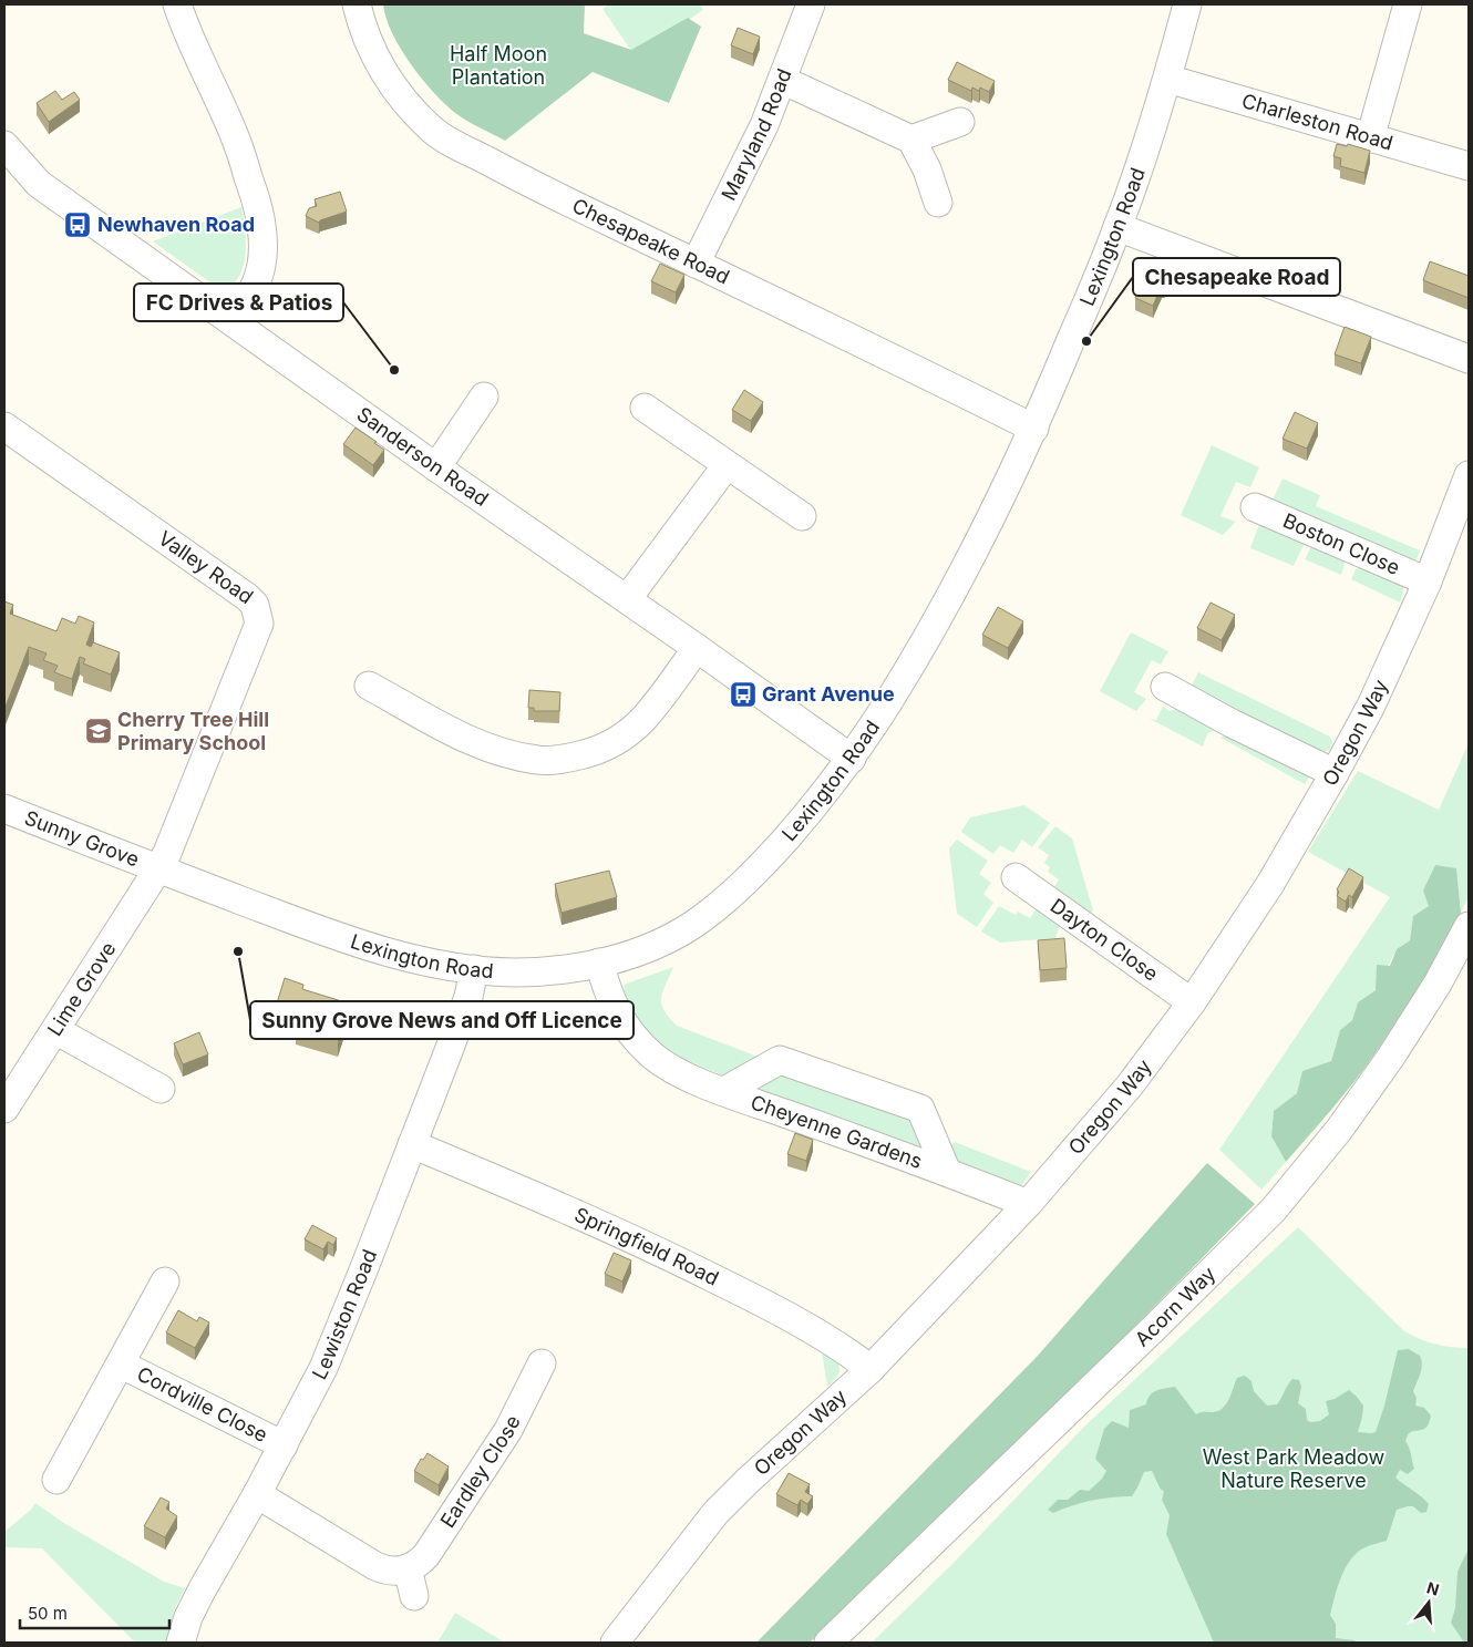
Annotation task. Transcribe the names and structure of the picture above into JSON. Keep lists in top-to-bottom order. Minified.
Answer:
{"streets":{"street":["Charleston Road","Maryland Road","Lexington Road","Chesapeake Road","Sanderson Road","Boston Close","Valley Road","Oregon Way","Sunny Grove","Dayton Close","Lime Grove","Cheyenne Gardens","Springfield Road","Acorn Way","Lewiston Road","Cordville Close","Eardley Close"]},"crossings":[["Charleston Road","Lexington Road"],["Maryland Road","Chesapeake Road"],["Lexington Road","Chesapeake Road"],["Lexington Road","Sanderson Road"],["Lexington Road","Valley Road"],["Lexington Road","Sunny Grove"],["Lexington Road","Lime Grove"],["Lexington Road","Cheyenne Gardens"],["Lexington Road","Lewiston Road"],["Boston Close","Oregon Way"],["Valley Road","Sunny Grove"],["Valley Road","Lime Grove"],["Oregon Way","Dayton Close"],["Oregon Way","Cheyenne Gardens"],["Oregon Way","Springfield Road"],["Sunny Grove","Lime Grove"],["Springfield Road","Lewiston Road"],["Lewiston Road","Cordville Close"]],"parks":["Half Moon Plantation","West Park Meadow Nature Reserve"],"places":{"bus stop":["Newhaven Road","Grant Avenue"],"other":["Chesapeake Road","FC Drives & Patios","Sunny Grove News and Off Licence"],"school or university":["Cherry Tree Hill Primary School"]},"scale_bar":"50 m","north":"top"}
